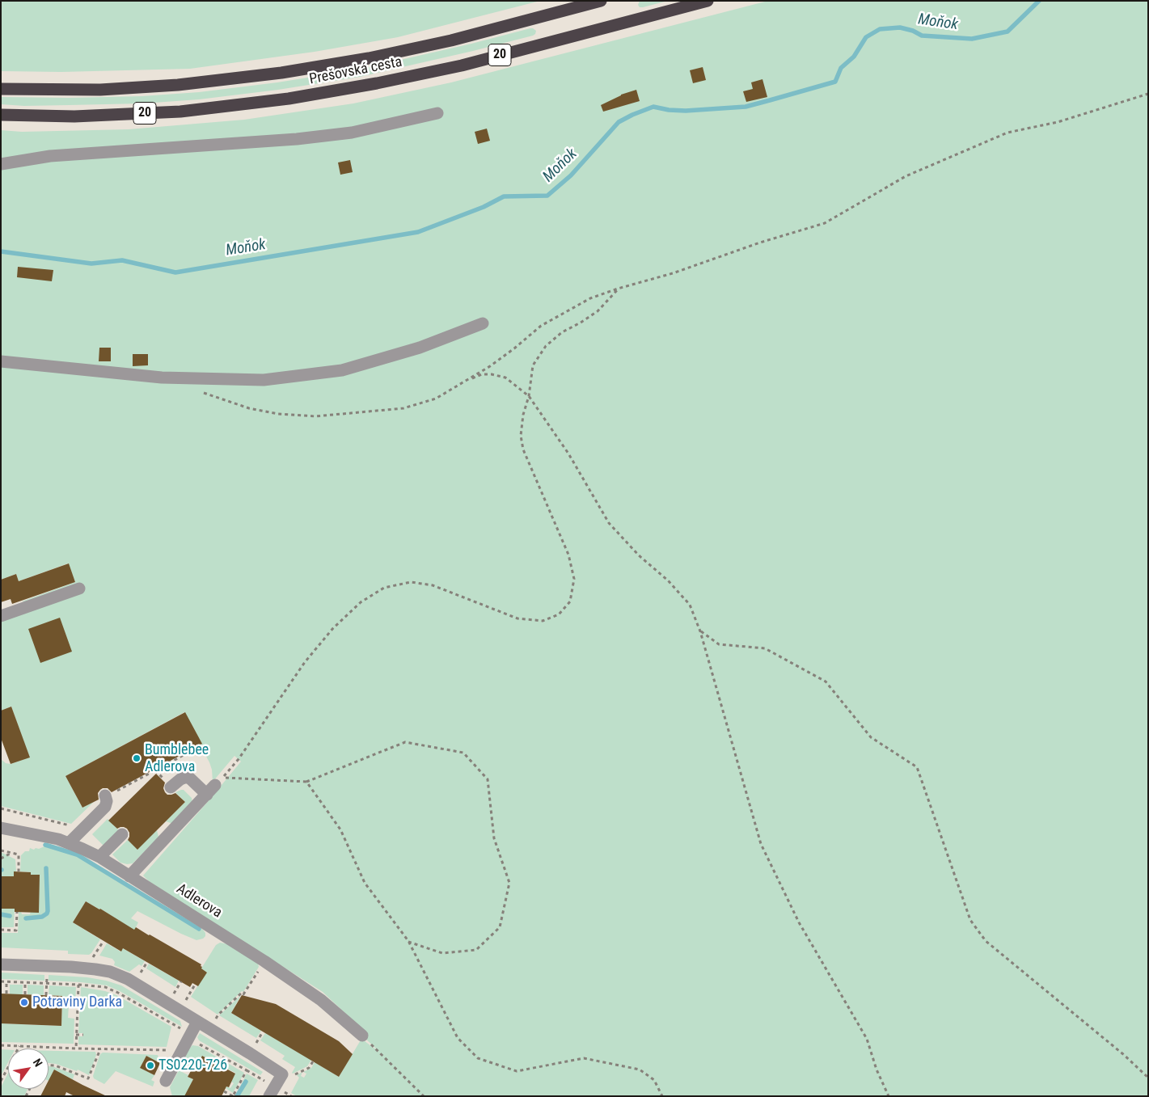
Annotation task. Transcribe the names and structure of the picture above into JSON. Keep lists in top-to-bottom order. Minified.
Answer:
{"streets":{"highway":["20","Prešovská cesta"],"street":["Adlerova"]},"water":["Moňok"],"places":["Bumblebee Adlerova","Potraviny Darka","TS0220-726"],"north":"top right"}
